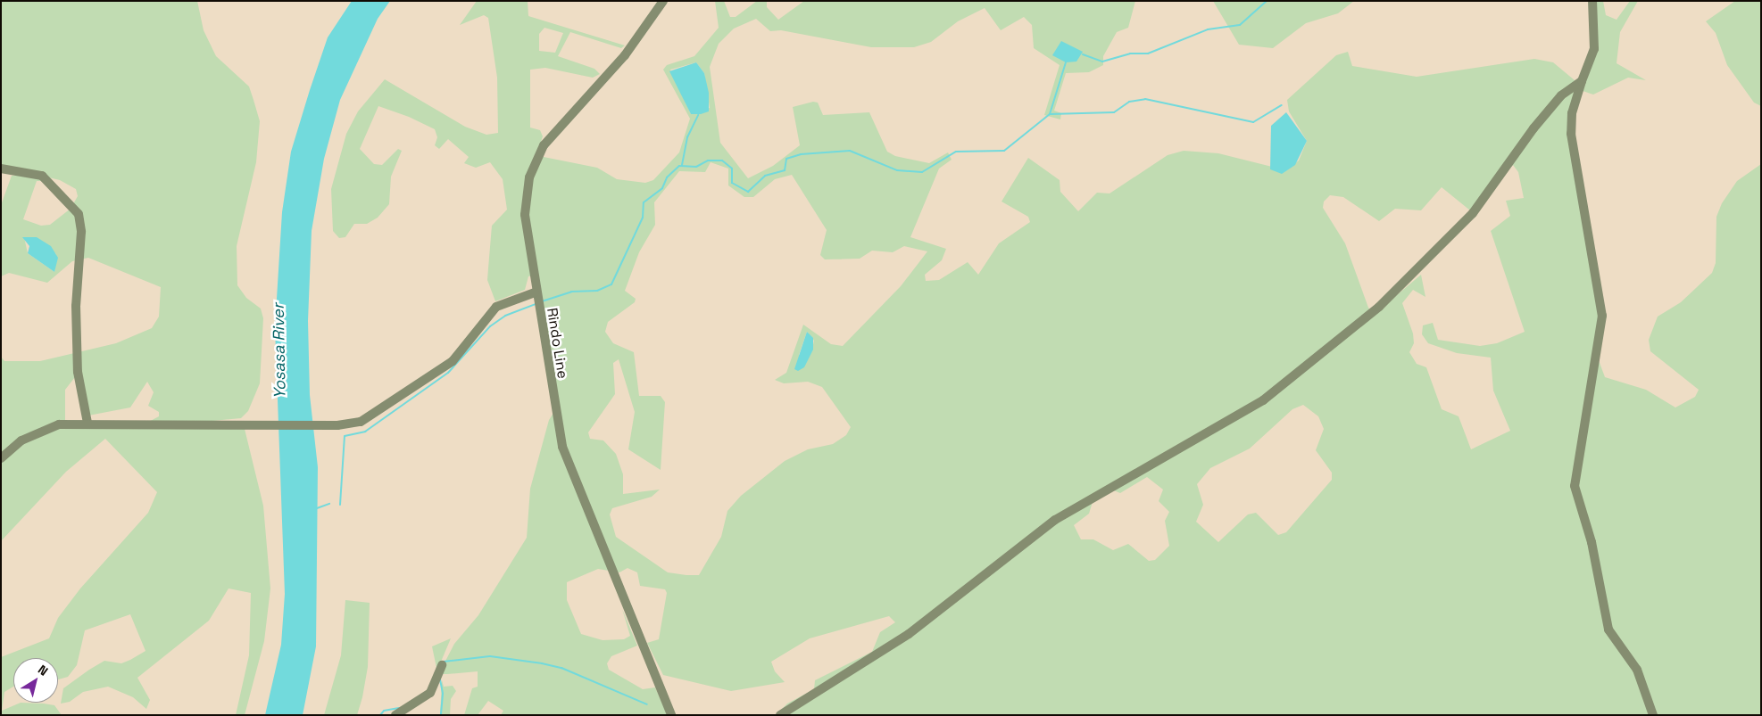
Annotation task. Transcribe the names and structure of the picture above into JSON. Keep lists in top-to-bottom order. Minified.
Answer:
{"streets":{"street":["Rindo Line"]},"water":["Yosasa River"],"north":"top right"}
